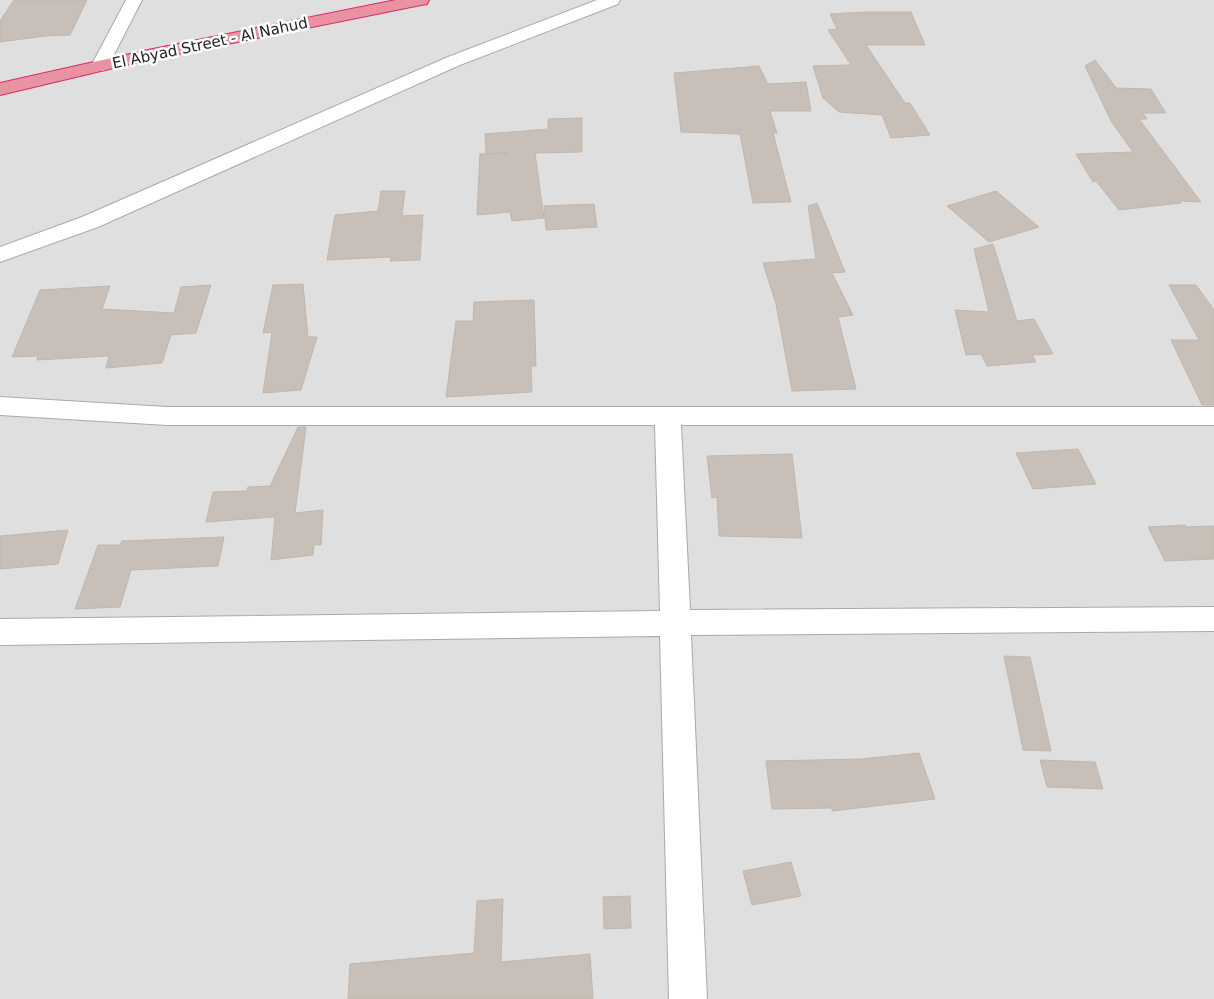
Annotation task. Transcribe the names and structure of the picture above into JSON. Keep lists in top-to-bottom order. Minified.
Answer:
{"streets":{"highway":["El Abyad Street - Al Nahud"]}}
